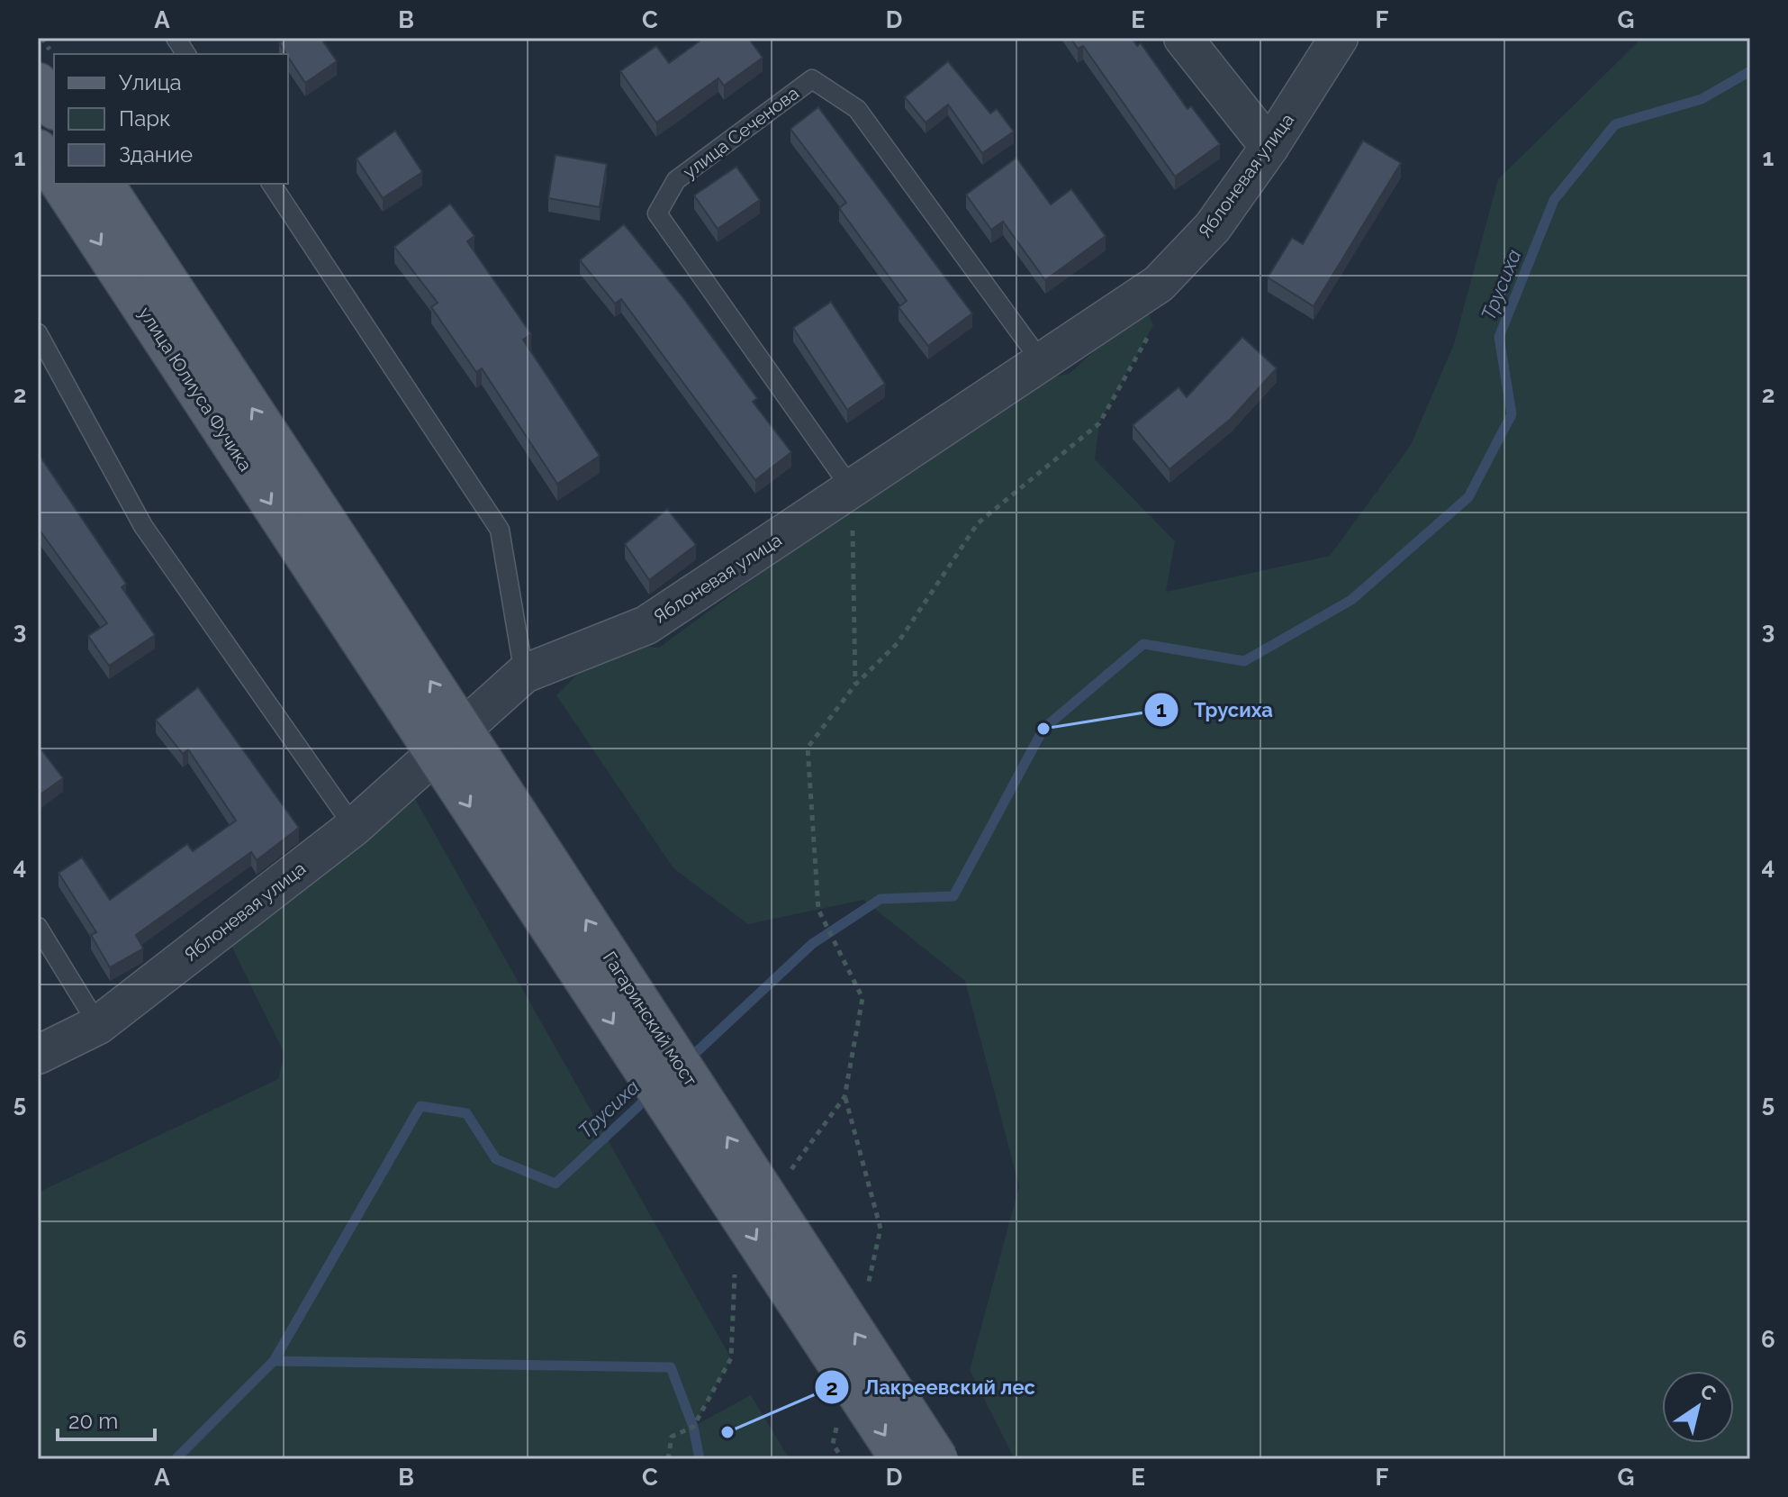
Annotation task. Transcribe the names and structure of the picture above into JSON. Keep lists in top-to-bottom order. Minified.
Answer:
{"streets":{"main road":["улица Юлиуса Фучика","Гагаринский мост"],"street":["Яблоневая улица"],"lane":["улица Сеченова"]},"crossings":[["улица Сеченова","Яблоневая улица"],["улица Юлиуса Фучика","Гагаринский мост"]],"water":["Трусиха"],"places":["Трусиха","Лакреевский лес"],"legend":["Улица","Парк","Здание"],"scale_bar":"20 m","north":"top right","grid":{"columns":["A","B","C","D","E","F","G"],"rows":["1","2","3","4","5","6"]}}
